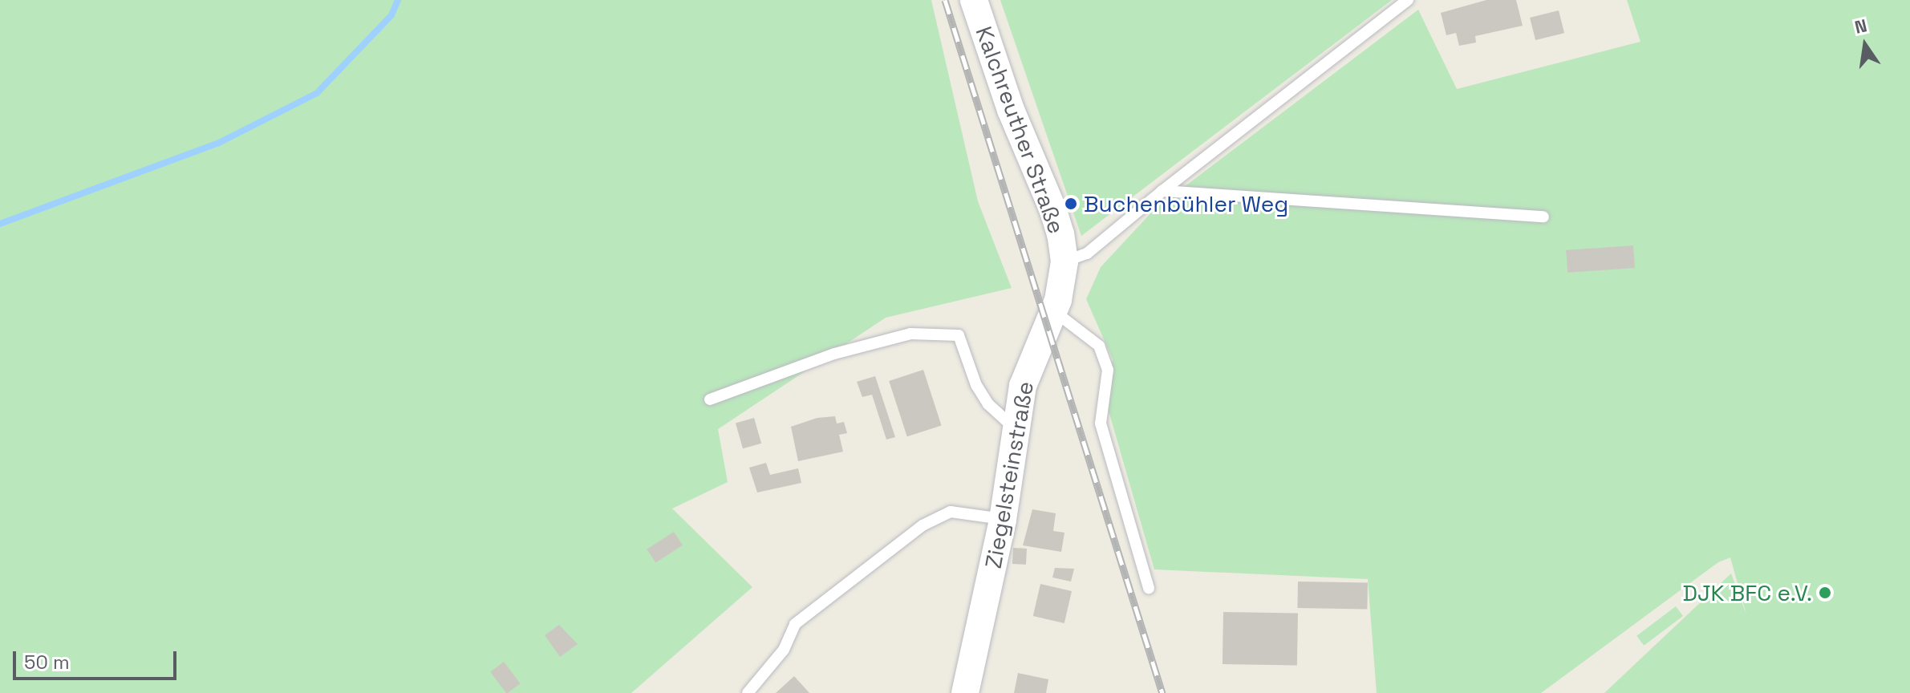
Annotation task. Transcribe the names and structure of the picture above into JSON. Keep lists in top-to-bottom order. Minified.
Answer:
{"streets":{"street":["Kalchreuther Straße","Ziegelsteinstraße"]},"crossings":[["Kalchreuther Straße","Ziegelsteinstraße"]],"places":["Buchenbühler Weg","DJK BFC e.V."],"scale_bar":"50 m","north":"top"}
